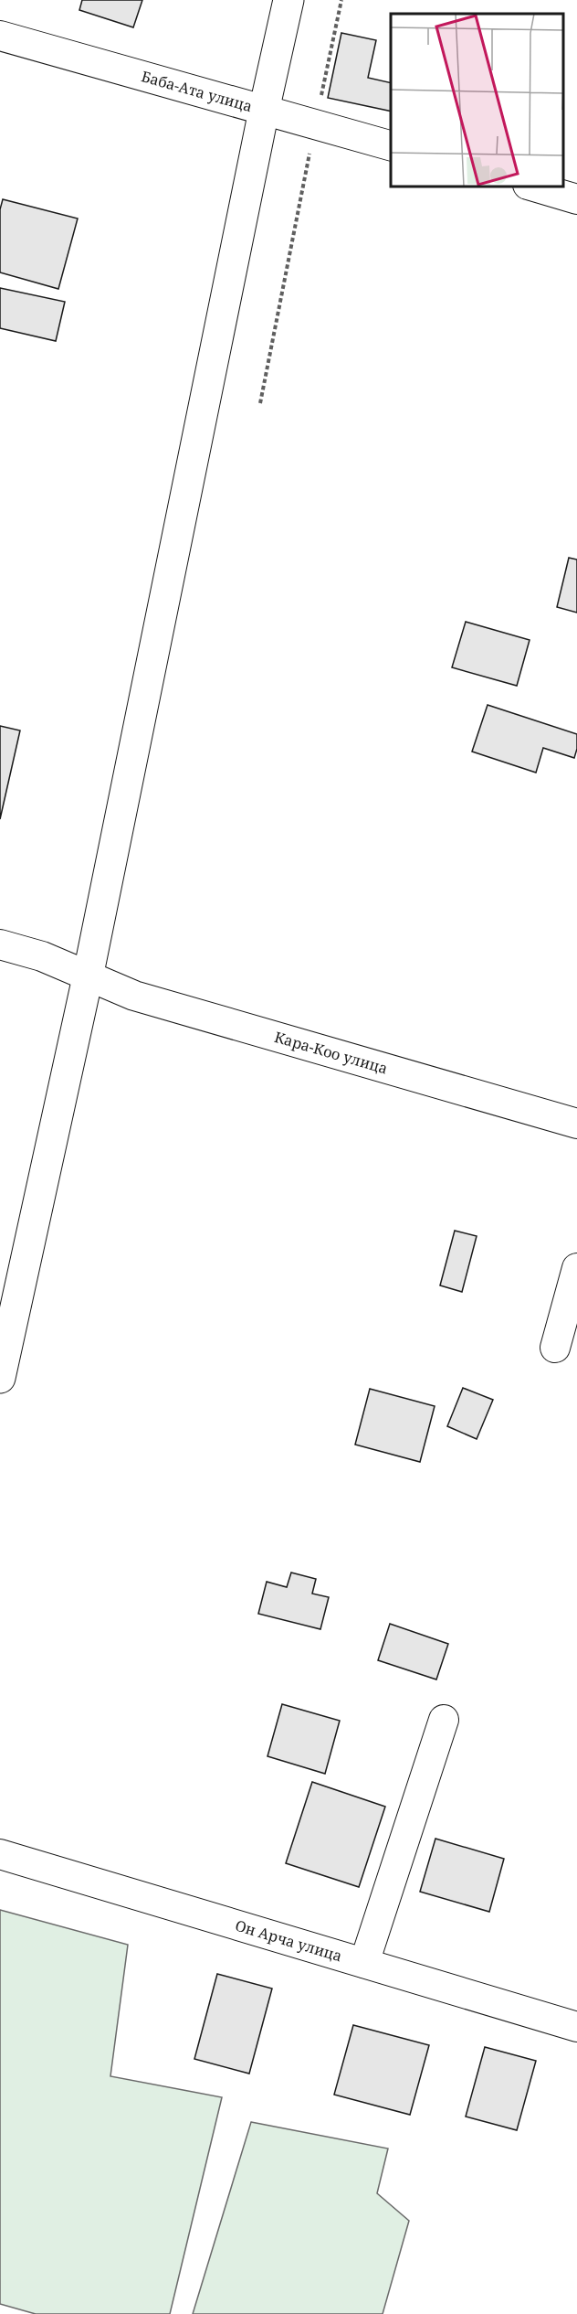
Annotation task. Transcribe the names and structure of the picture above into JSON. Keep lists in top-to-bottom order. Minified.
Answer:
{"streets":{"street":["Баба-Ата улица","Кара-Коо улица","Он Арча улица"]}}
